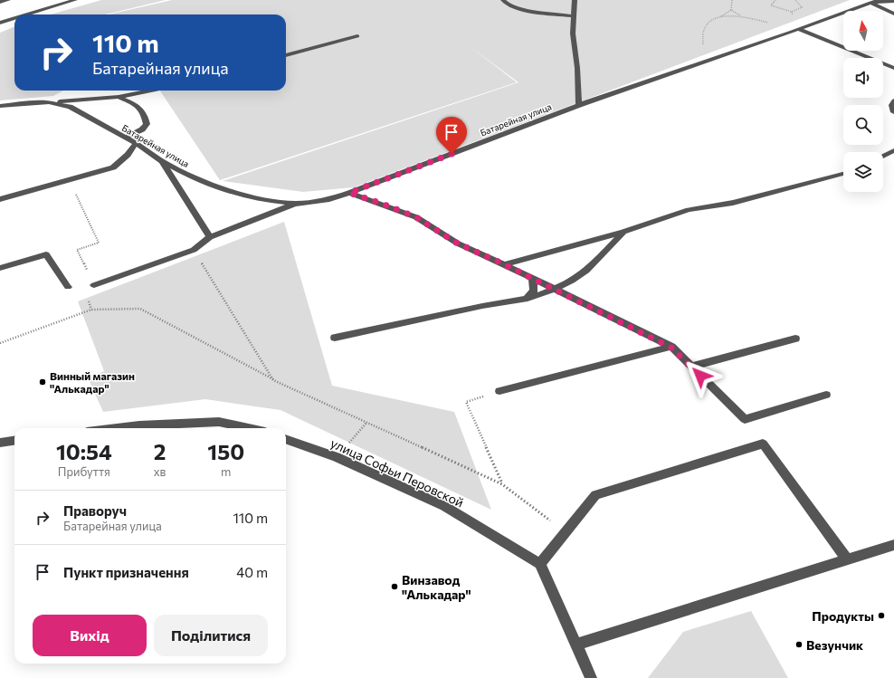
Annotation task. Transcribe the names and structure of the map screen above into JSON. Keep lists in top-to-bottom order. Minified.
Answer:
{"streets":{"street":["Батарейная улица","улица Софьи Перовской"]},"places":["Винный магазин \"Алькадар\"","Винзавод \"Алькадар\"","Продукты","Везунчик"],"north":"top","page":{"turn":["110 m","Батарейная улица"],"eta":["10:54","Прибуття","2","хв","150","m"],"list":[{"name":"Праворуч","note":"Батарейная улица","value":"110 m"},{"name":"Пункт призначення","value":"40 m"}],"buttons":["Вихід","Поділитися"]}}
